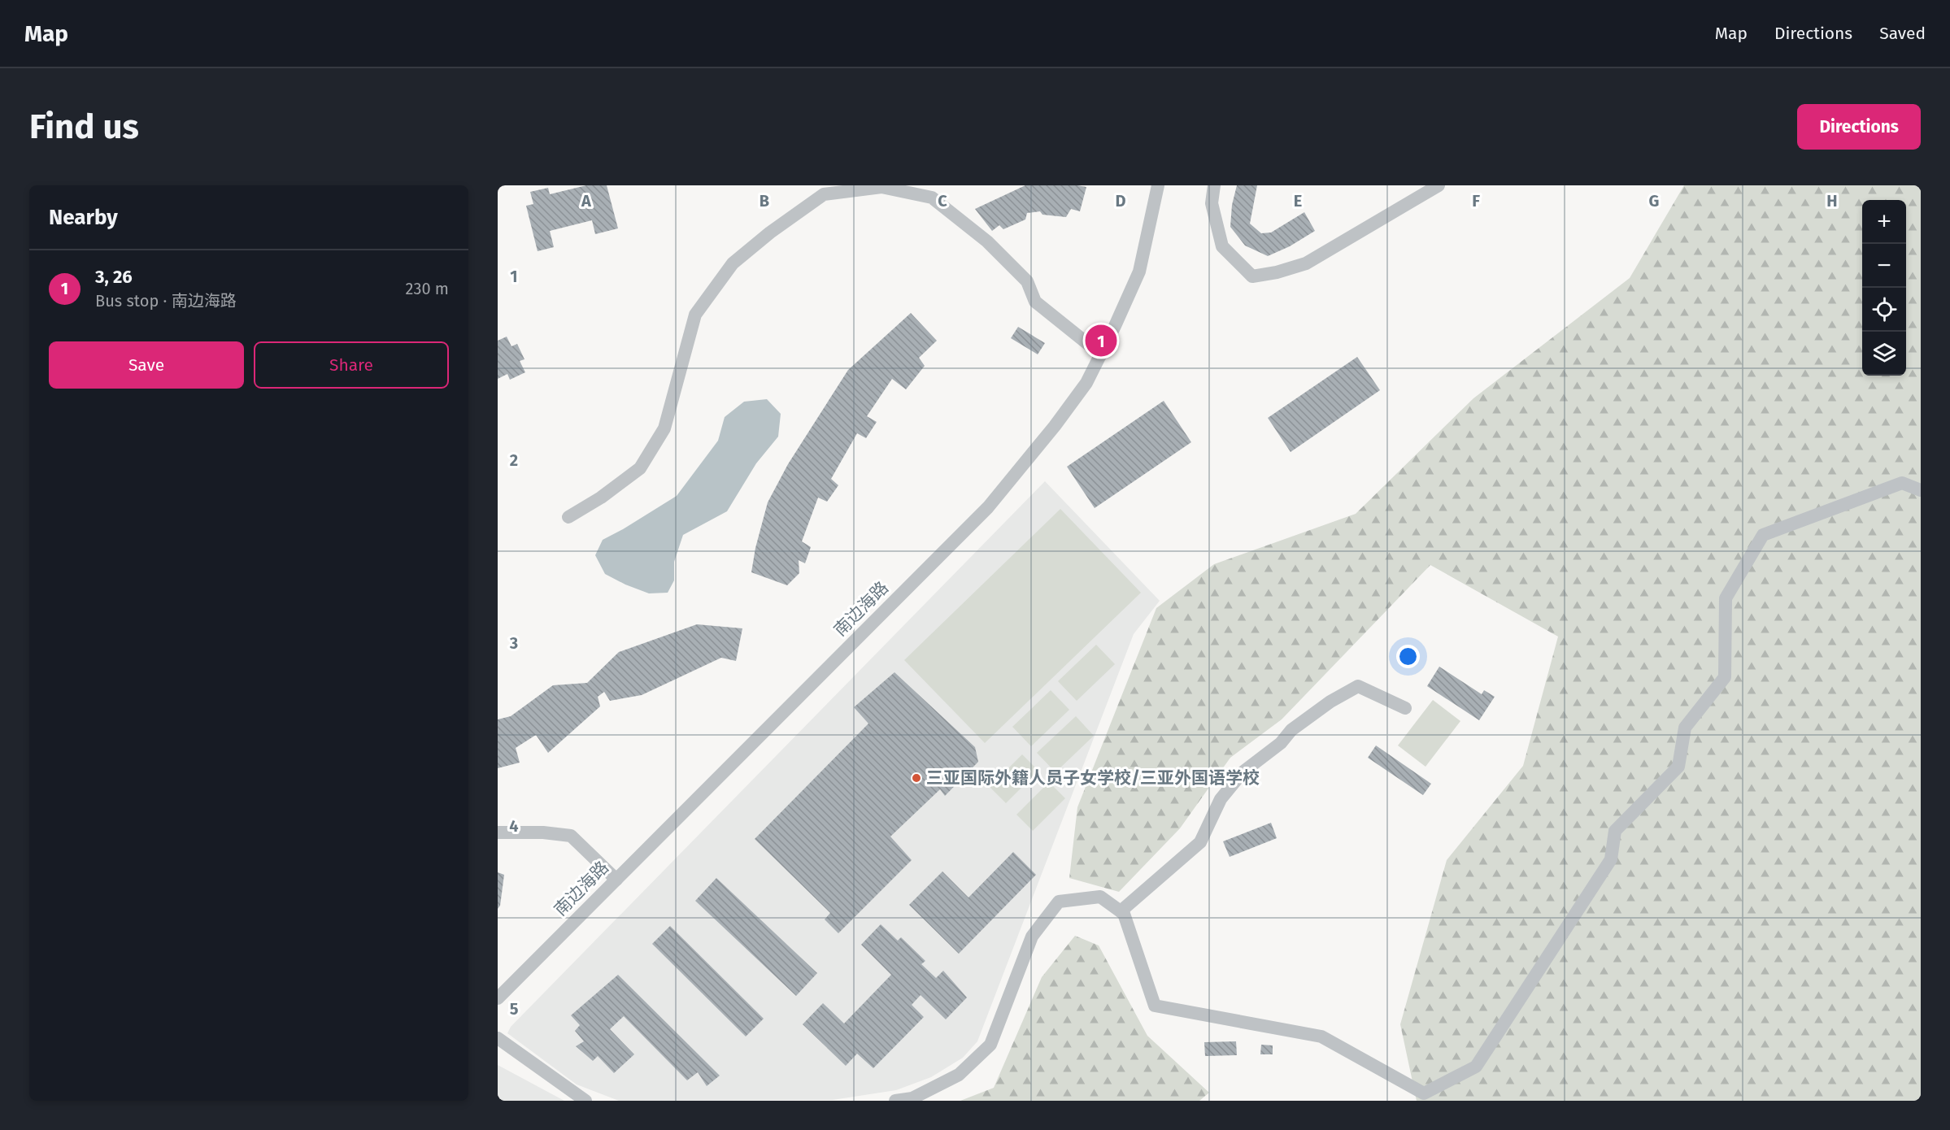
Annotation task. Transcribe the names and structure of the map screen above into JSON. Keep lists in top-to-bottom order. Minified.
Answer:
{"streets":{"street":["南边海路"]},"places":["三亚国际外籍人员子女学校/三亚外国语学校"],"page":{"header":"Map","nav":["Map","Directions","Saved"],"buttons":["Directions",["Save","Share"]],"title":"Find us","heading":"Nearby","map_buttons":["+","−"],"list":[{"mark":"1","name":"3, 26","note":"Bus stop · 南边海路","value":"230 m"}],"pins":"1"},"grid":{"columns":["A","B","C","D","E","F","G","H"],"rows":["1","2","3","4","5"]}}
